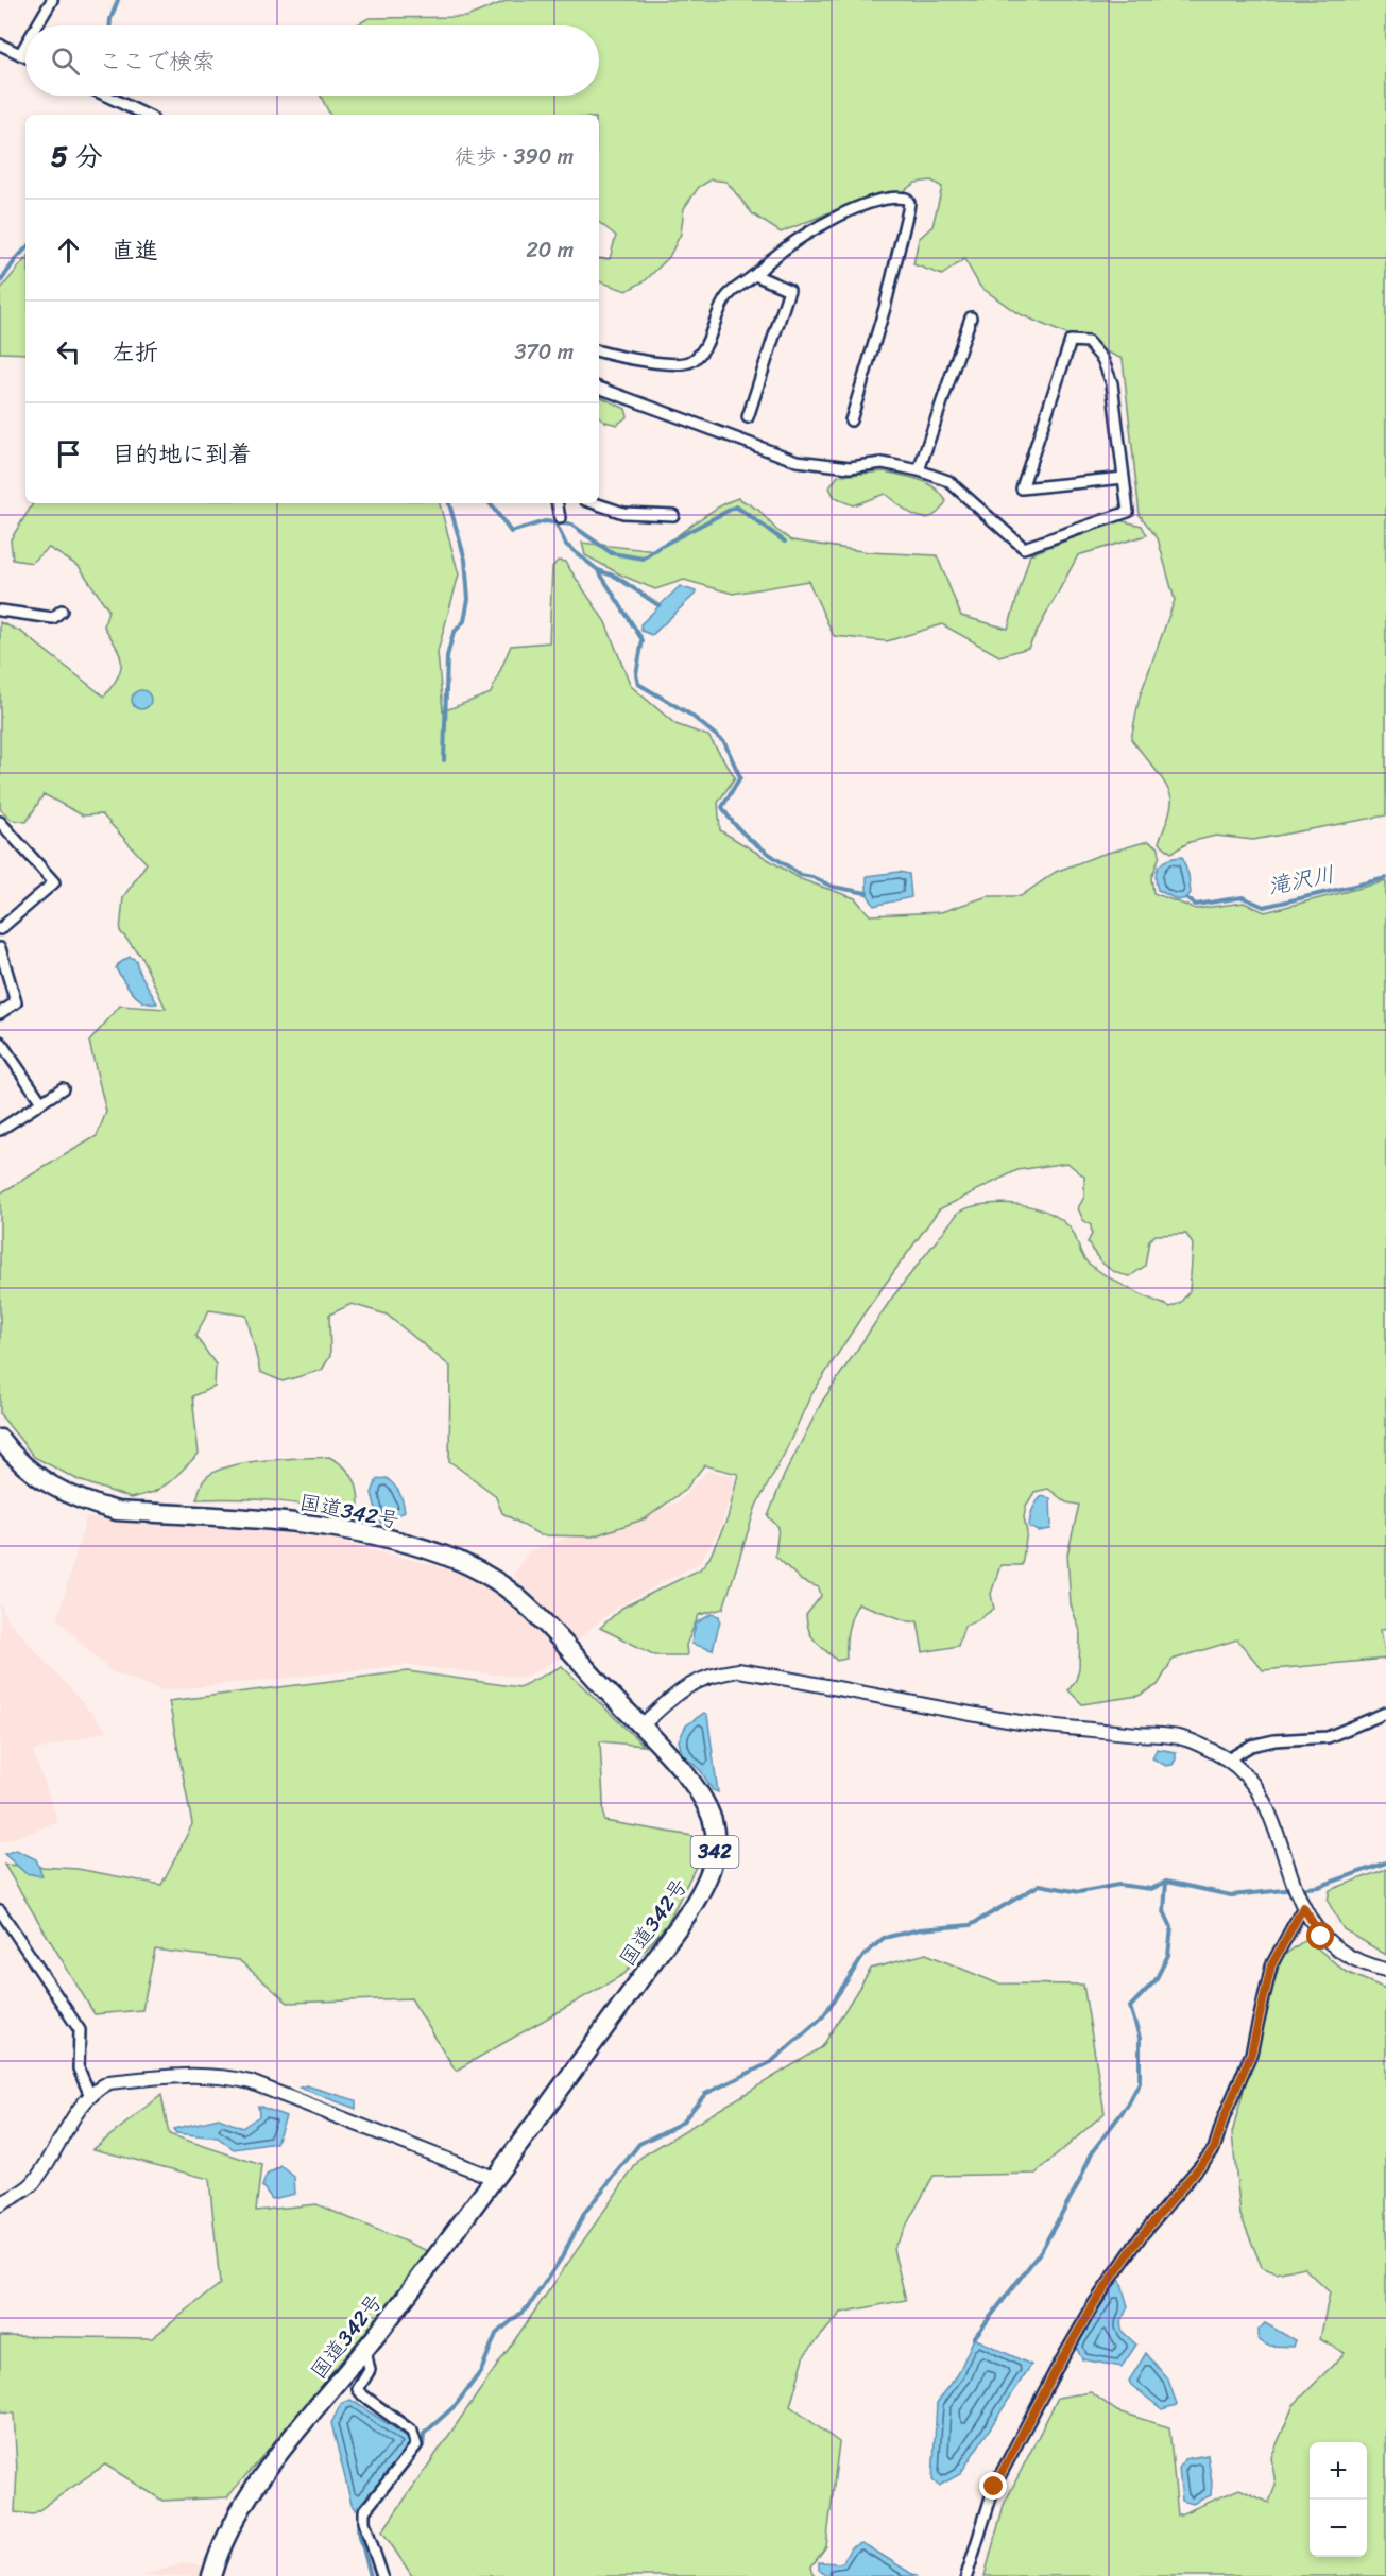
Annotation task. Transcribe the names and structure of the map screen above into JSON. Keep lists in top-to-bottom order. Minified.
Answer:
{"streets":{"highway":["国道342号","342"]},"water":["滝沢川"],"page":{"search":"ここで検索","heading":["5 分","徒歩 · 390 m"],"list":[["直進","20 m"],["左折","370 m"],"目的地に到着"],"map_buttons":["+","−"]}}
